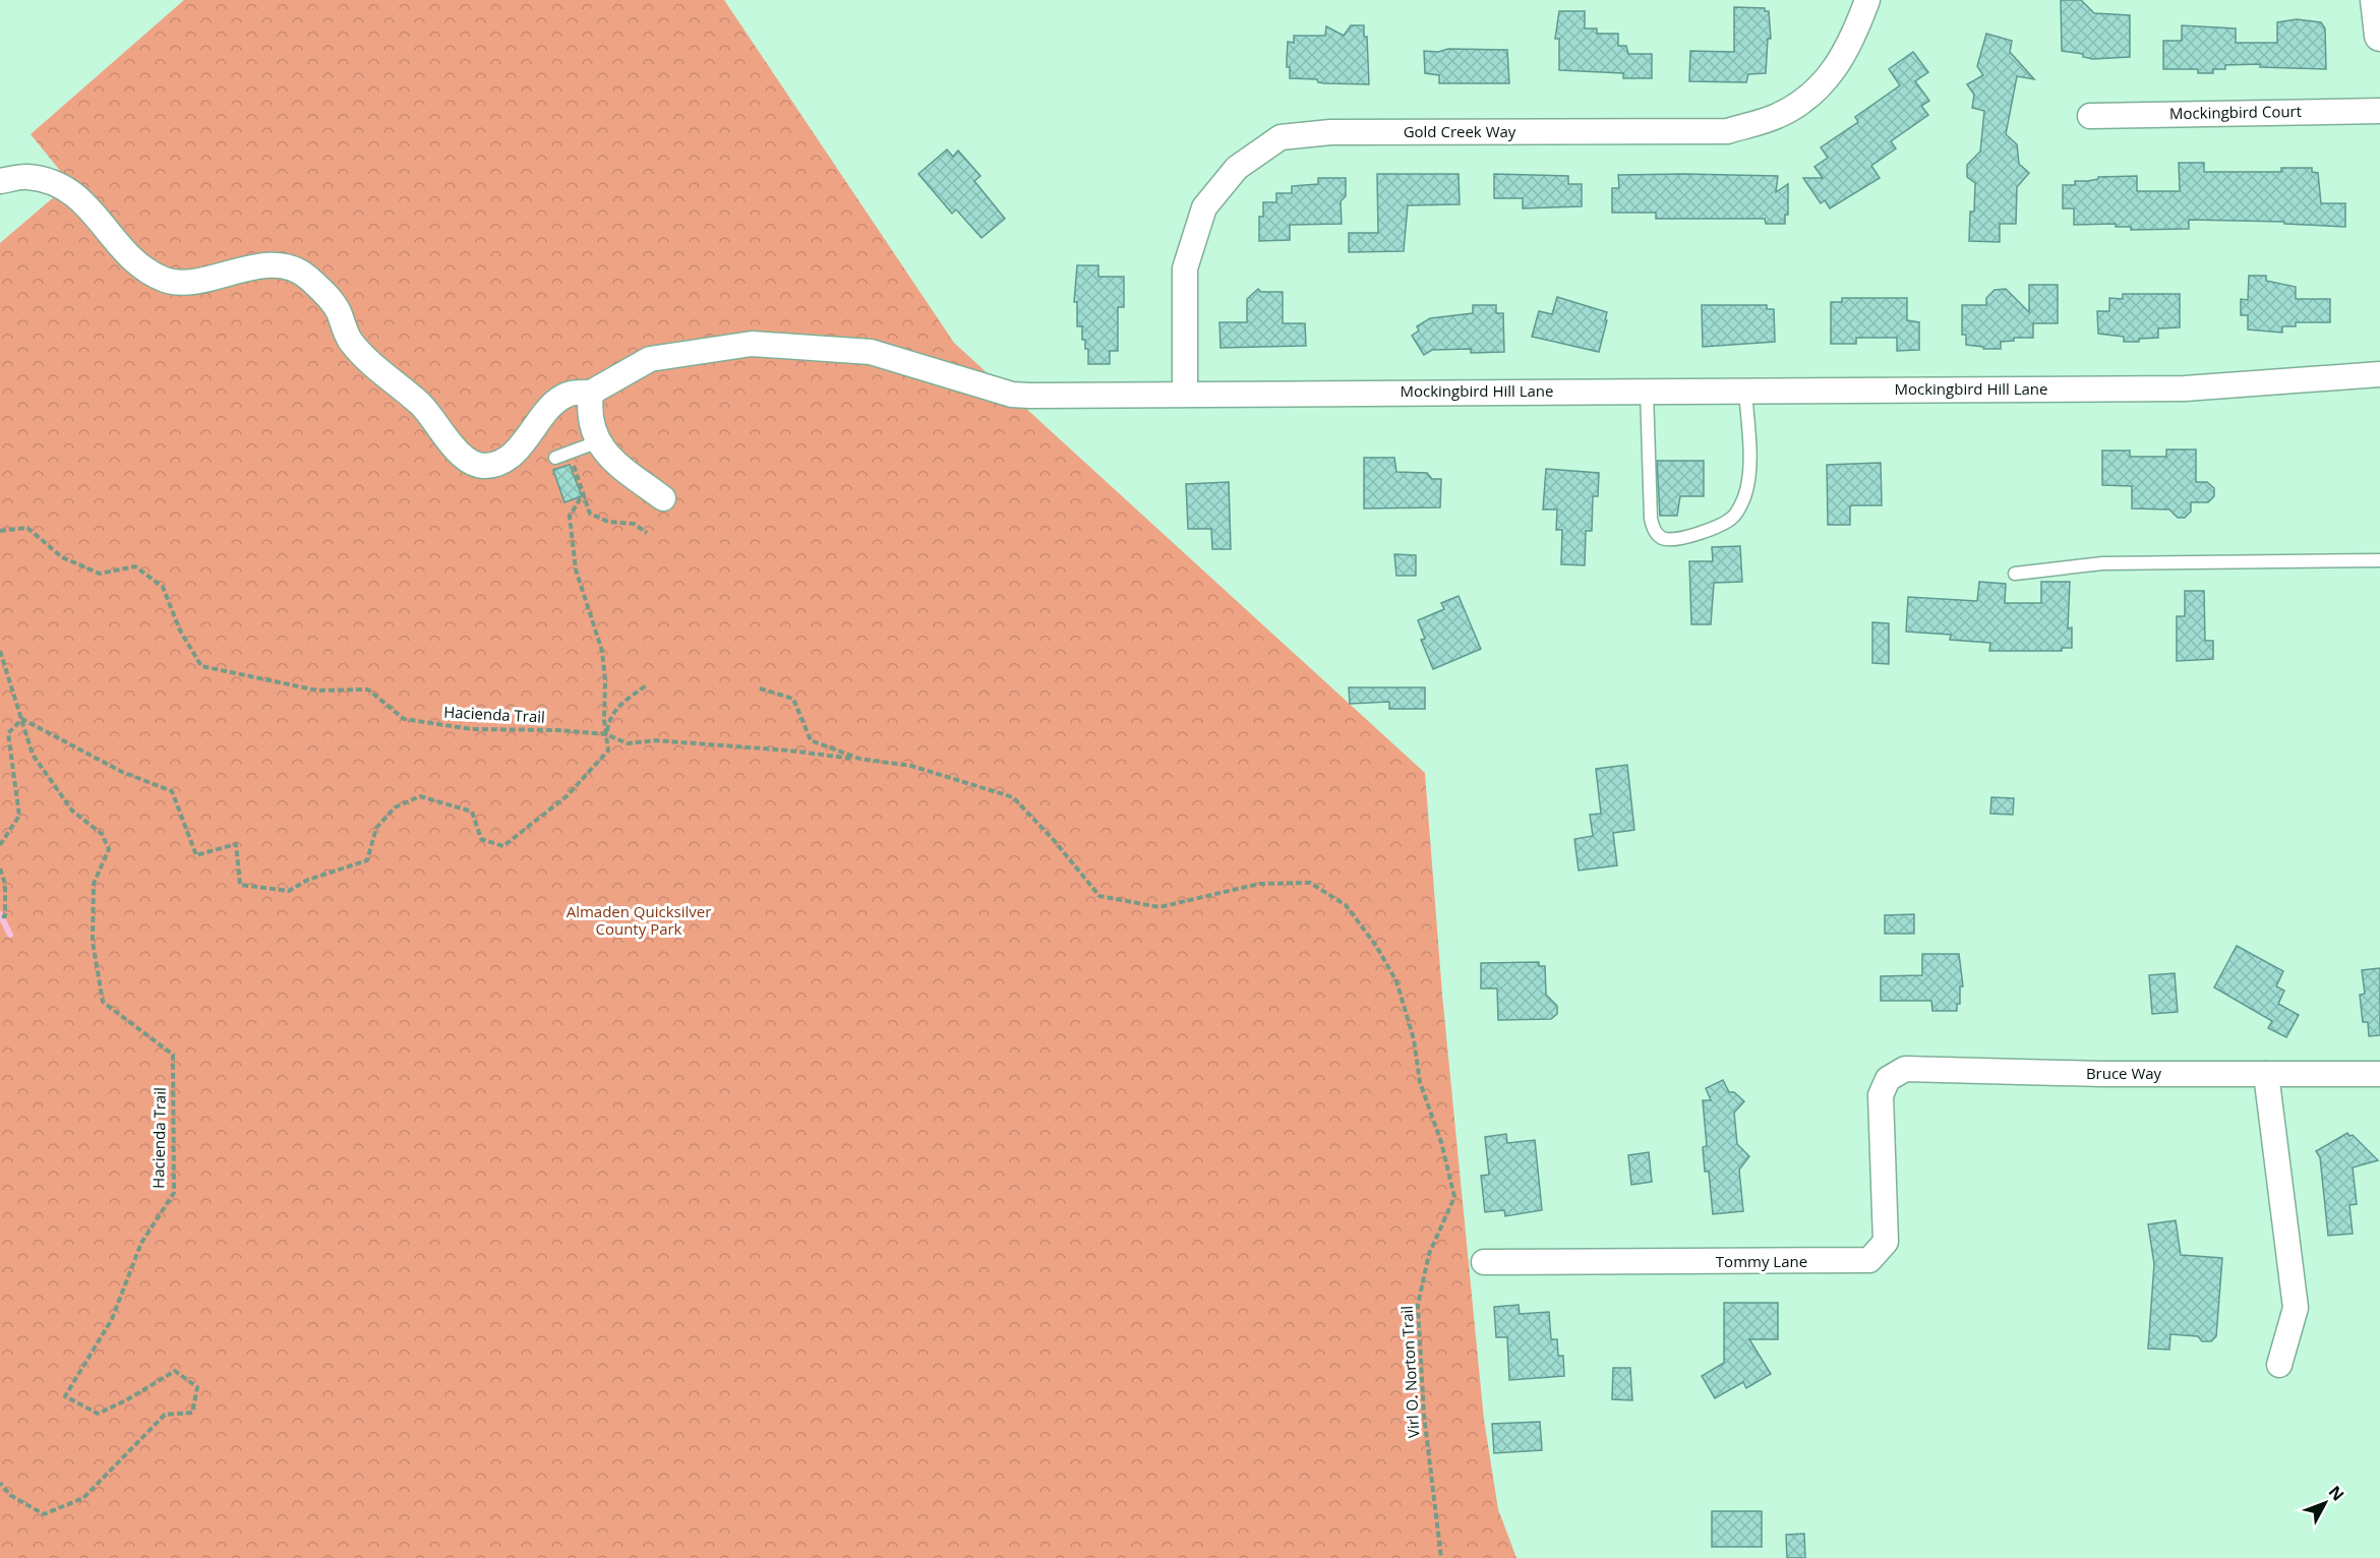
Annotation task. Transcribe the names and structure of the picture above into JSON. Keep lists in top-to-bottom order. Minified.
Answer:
{"streets":{"street":["Mockingbird Court","Gold Creek Way","Mockingbird Hill Lane","Bruce Way","Tommy Lane"],"path":["Hacienda Trail","Virl O. Norton Trail"]},"crossings":[["Gold Creek Way","Mockingbird Hill Lane"],["Bruce Way","Tommy Lane"]],"parks":["Almaden Quicksilver County Park"],"north":"top right"}
